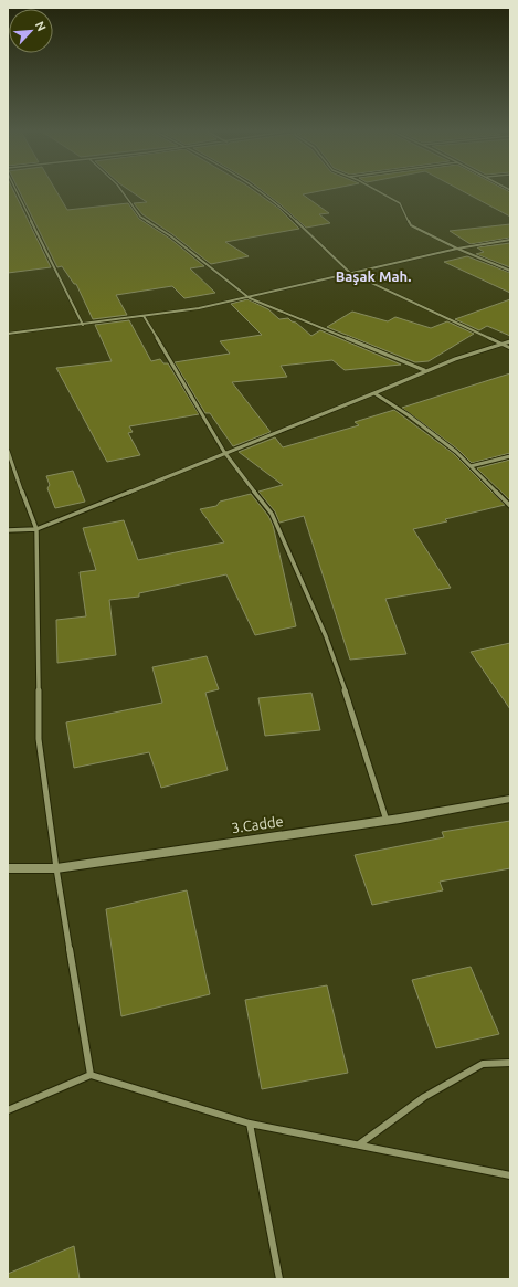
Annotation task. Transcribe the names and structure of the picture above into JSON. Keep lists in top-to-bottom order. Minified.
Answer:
{"streets":{"street":["3.Cadde"]},"districts":["Başak Mah."],"north":"top right"}
